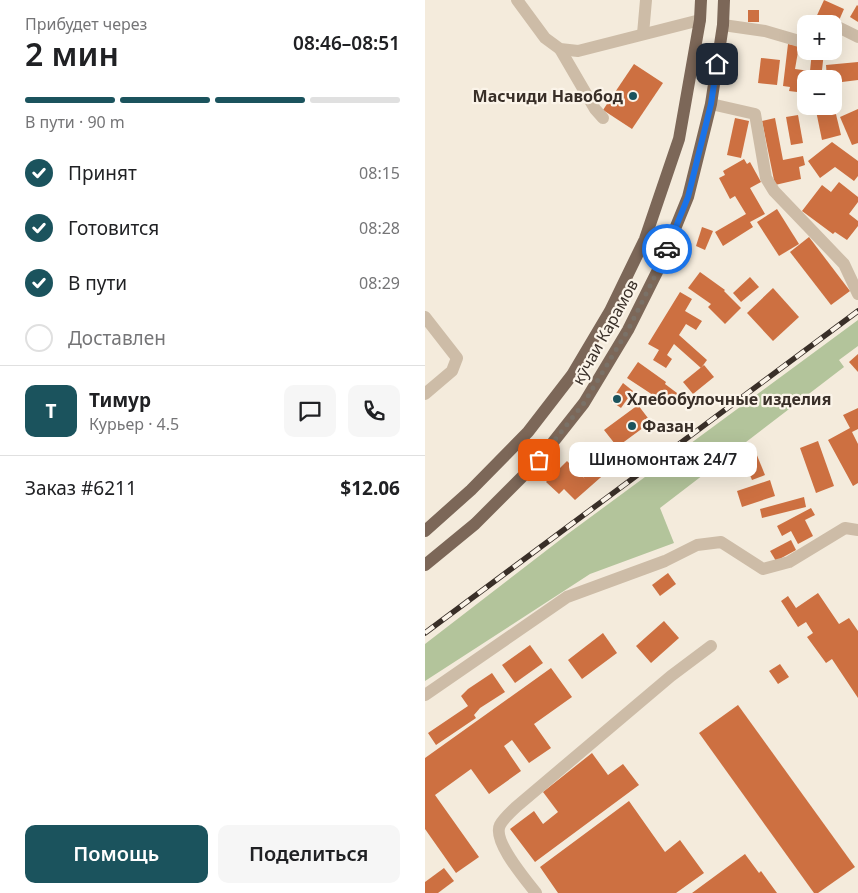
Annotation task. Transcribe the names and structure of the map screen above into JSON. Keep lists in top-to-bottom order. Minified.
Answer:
{"streets":{"main road":["кӯчаи Карамов"]},"places":["Масчиди Навобод","Хлебобулочные изделия","Фазан","Шиномонтаж 24/7"],"page":{"heading":["2 мин","Прибудет через","08:46–08:51"],"panel":["Тимур","Курьер · 4.5","Заказ #6211","$12.06"],"map_buttons":["+","−"],"bar":"В пути · 90 m","list":[["Принят","08:15"],["Готовится","08:28"],["В пути","08:29"],"Доставлен"],"round":"Т","bubble":"Шиномонтаж 24/7","buttons":["Помощь","Поделиться"]}}
